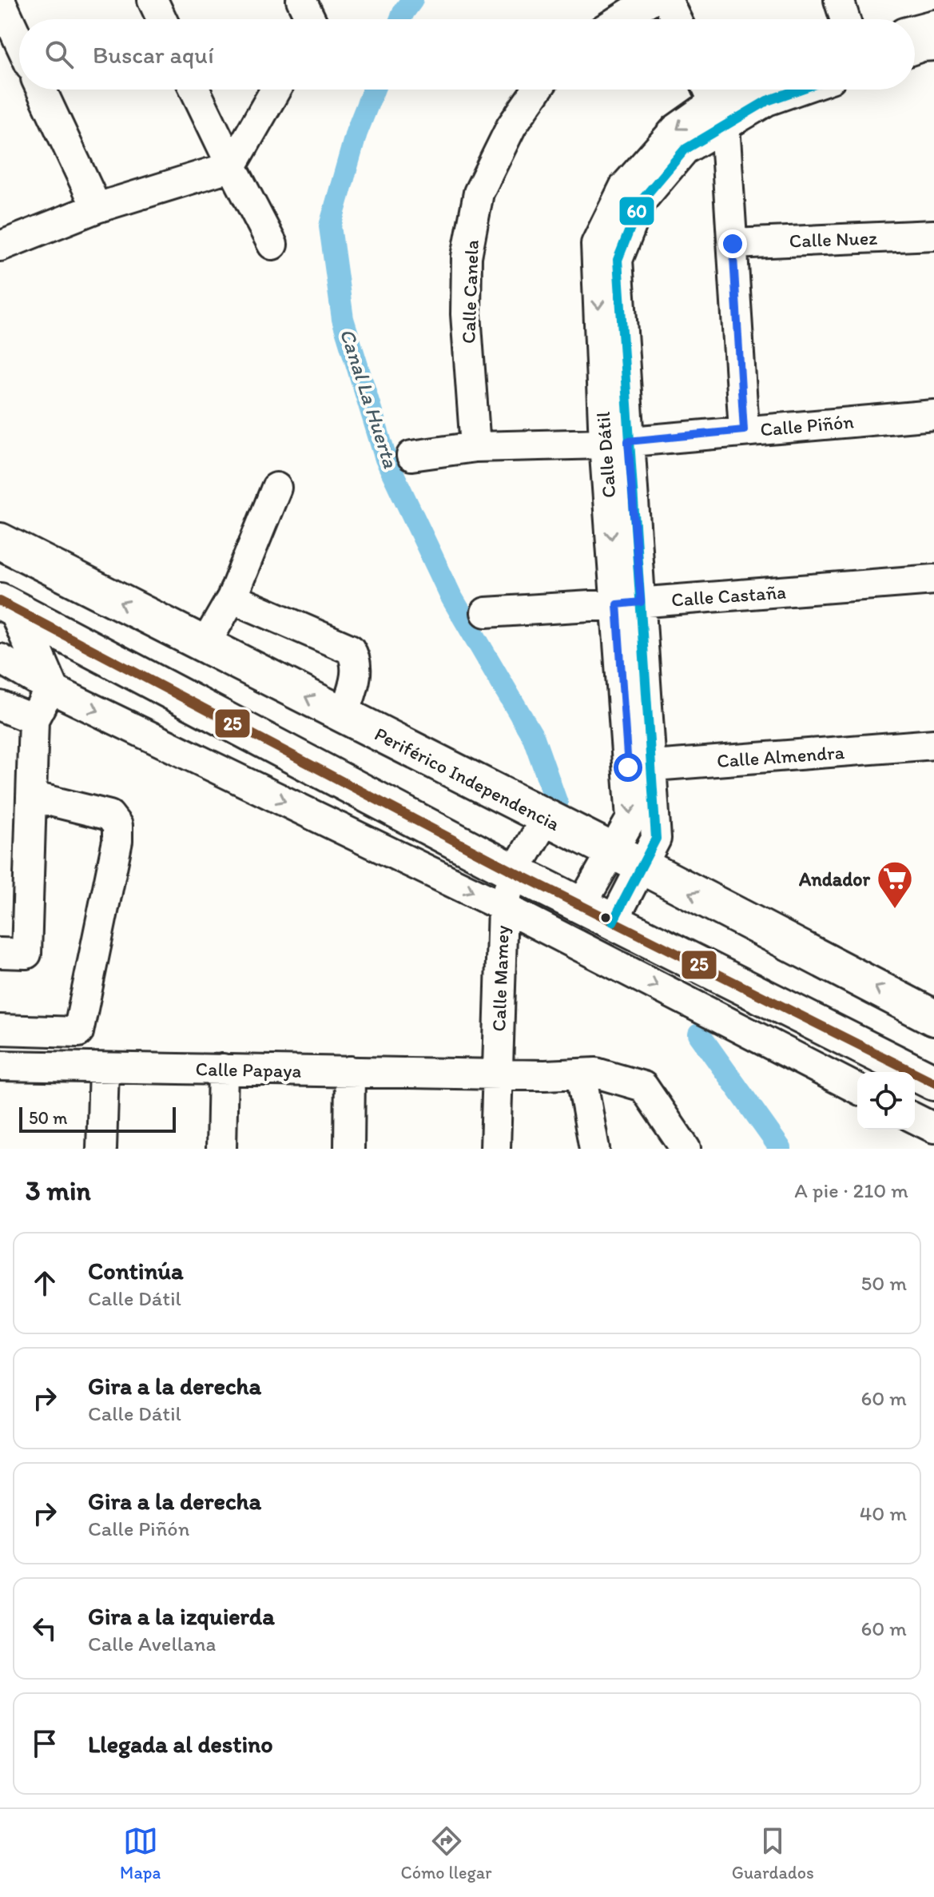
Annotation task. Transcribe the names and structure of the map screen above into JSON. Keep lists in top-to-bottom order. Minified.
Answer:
{"streets":{"highway":["Periférico Independencia"],"street":["Calle Nuez","Calle Canela","Calle Piñón","Calle Dátil","Calle Castaña","Calle Almendra","Calle Mamey","Calle Papaya"]},"crossings":[["Calle Piñón","Calle Dátil"],["Calle Dátil","Calle Castaña"],["Calle Dátil","Calle Almendra"],["Calle Dátil","Periférico Independencia"],["Periférico Independencia","Calle Mamey"],["Calle Mamey","Calle Papaya"]],"water":["Canal La Huerta"],"places":{"supermarket":["Andador"]},"lines":["transit line 60","transit line 25"],"scale_bar":"50 m","page":{"search":"Buscar aquí","scale":"50 m","heading":["3 min","A pie · 210 m"],"list":[["Continúa","Calle Dátil","50 m"],["Gira a la derecha","Calle Dátil","60 m"],["Gira a la derecha","Calle Piñón","40 m"],["Gira a la izquierda","Calle Avellana","60 m"],"Llegada al destino"],"nav":["Mapa","Cómo llegar","Guardados"]}}
